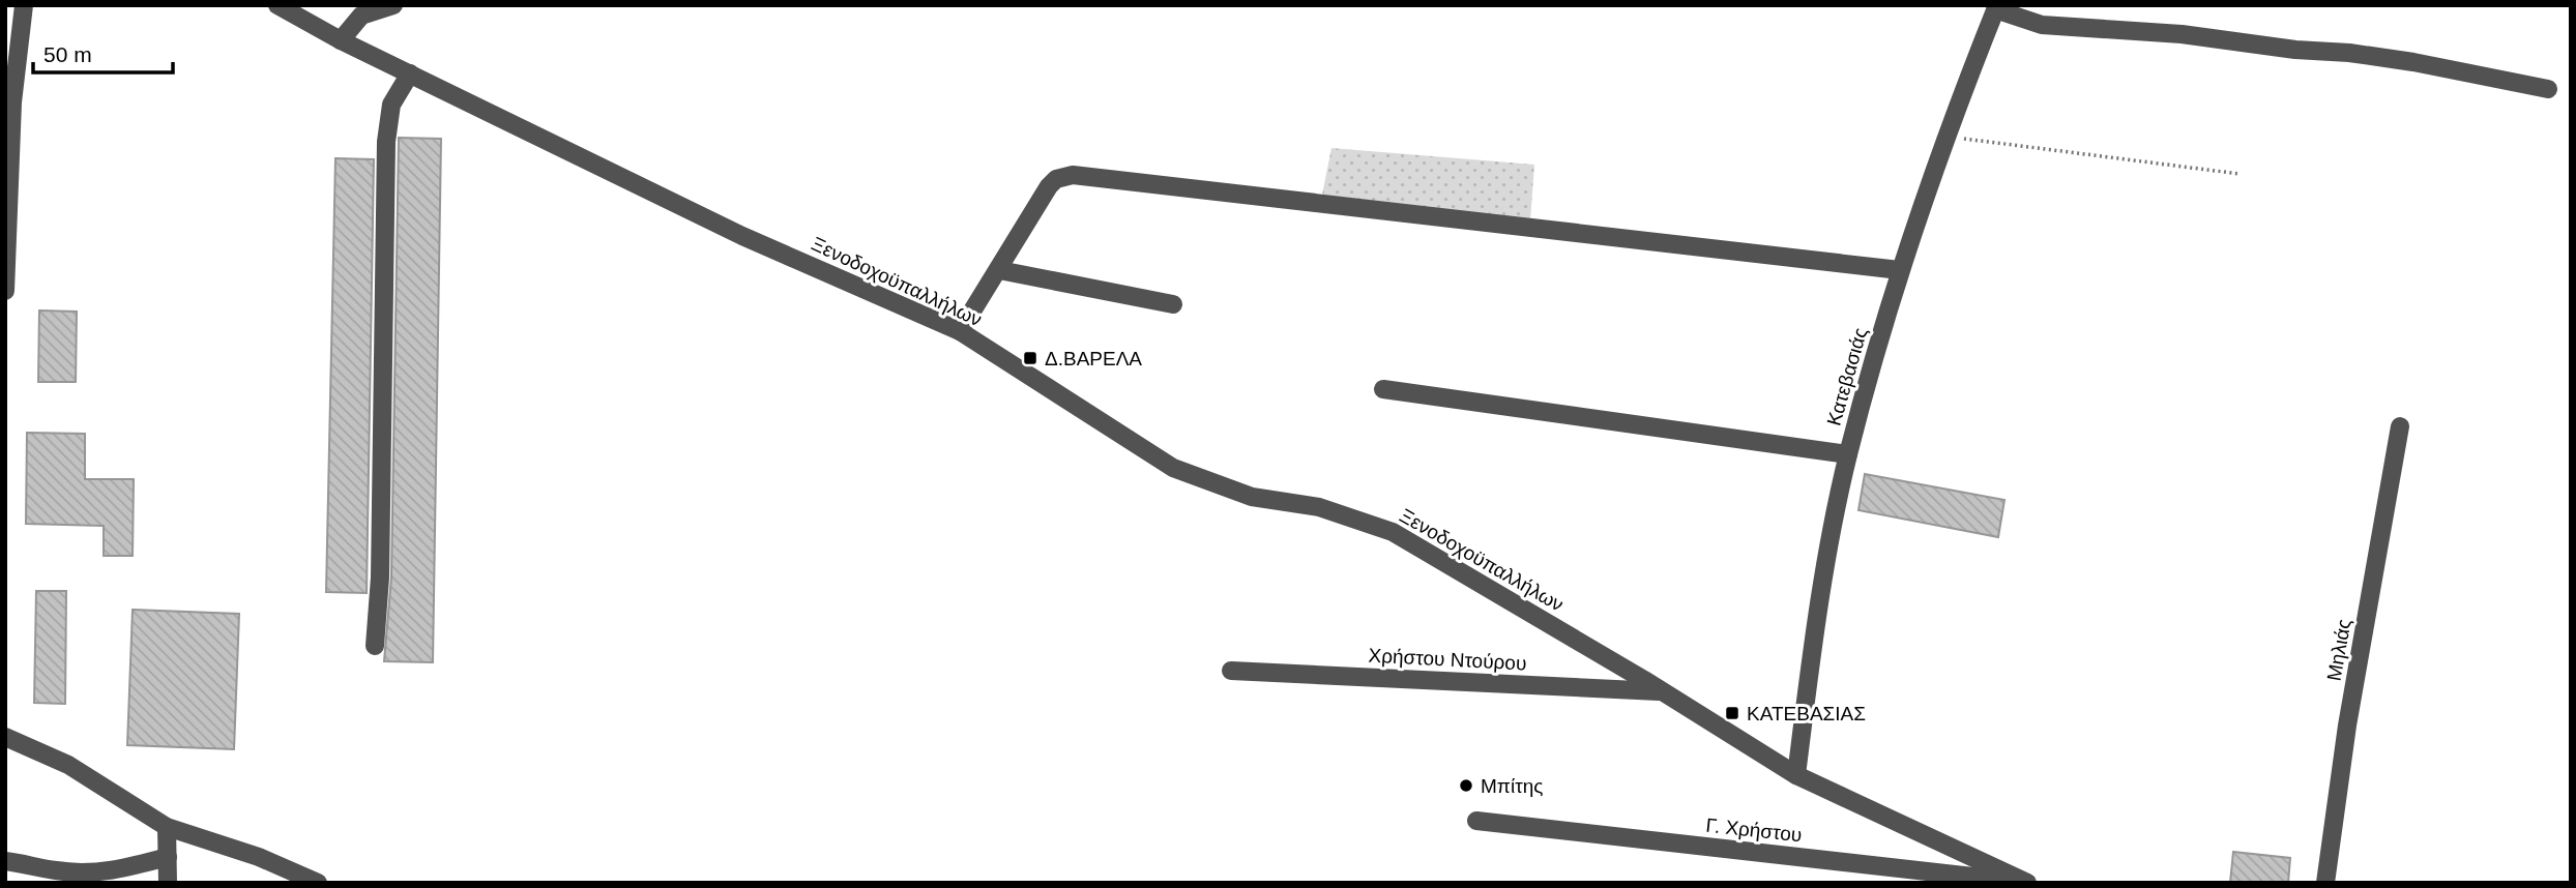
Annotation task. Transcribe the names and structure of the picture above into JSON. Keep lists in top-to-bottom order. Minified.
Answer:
{"streets":{"street":["Ξενοδοχοϋπαλλήλων","Κατεβασιάς","Μηλιάς","Χρήστου Ντούρου","Γ. Χρήστου"]},"crossings":[["Ξενοδοχοϋπαλλήλων","Κατεβασιάς"],["Ξενοδοχοϋπαλλήλων","Χρήστου Ντούρου"],["Ξενοδοχοϋπαλλήλων","Γ. Χρήστου"]],"places":{"transit":["Δ.ΒΑΡΕΛΑ","ΚΑΤΕΒΑΣΙΑΣ"],"other":["Μπίτης"]},"scale_bar":"50 m"}
